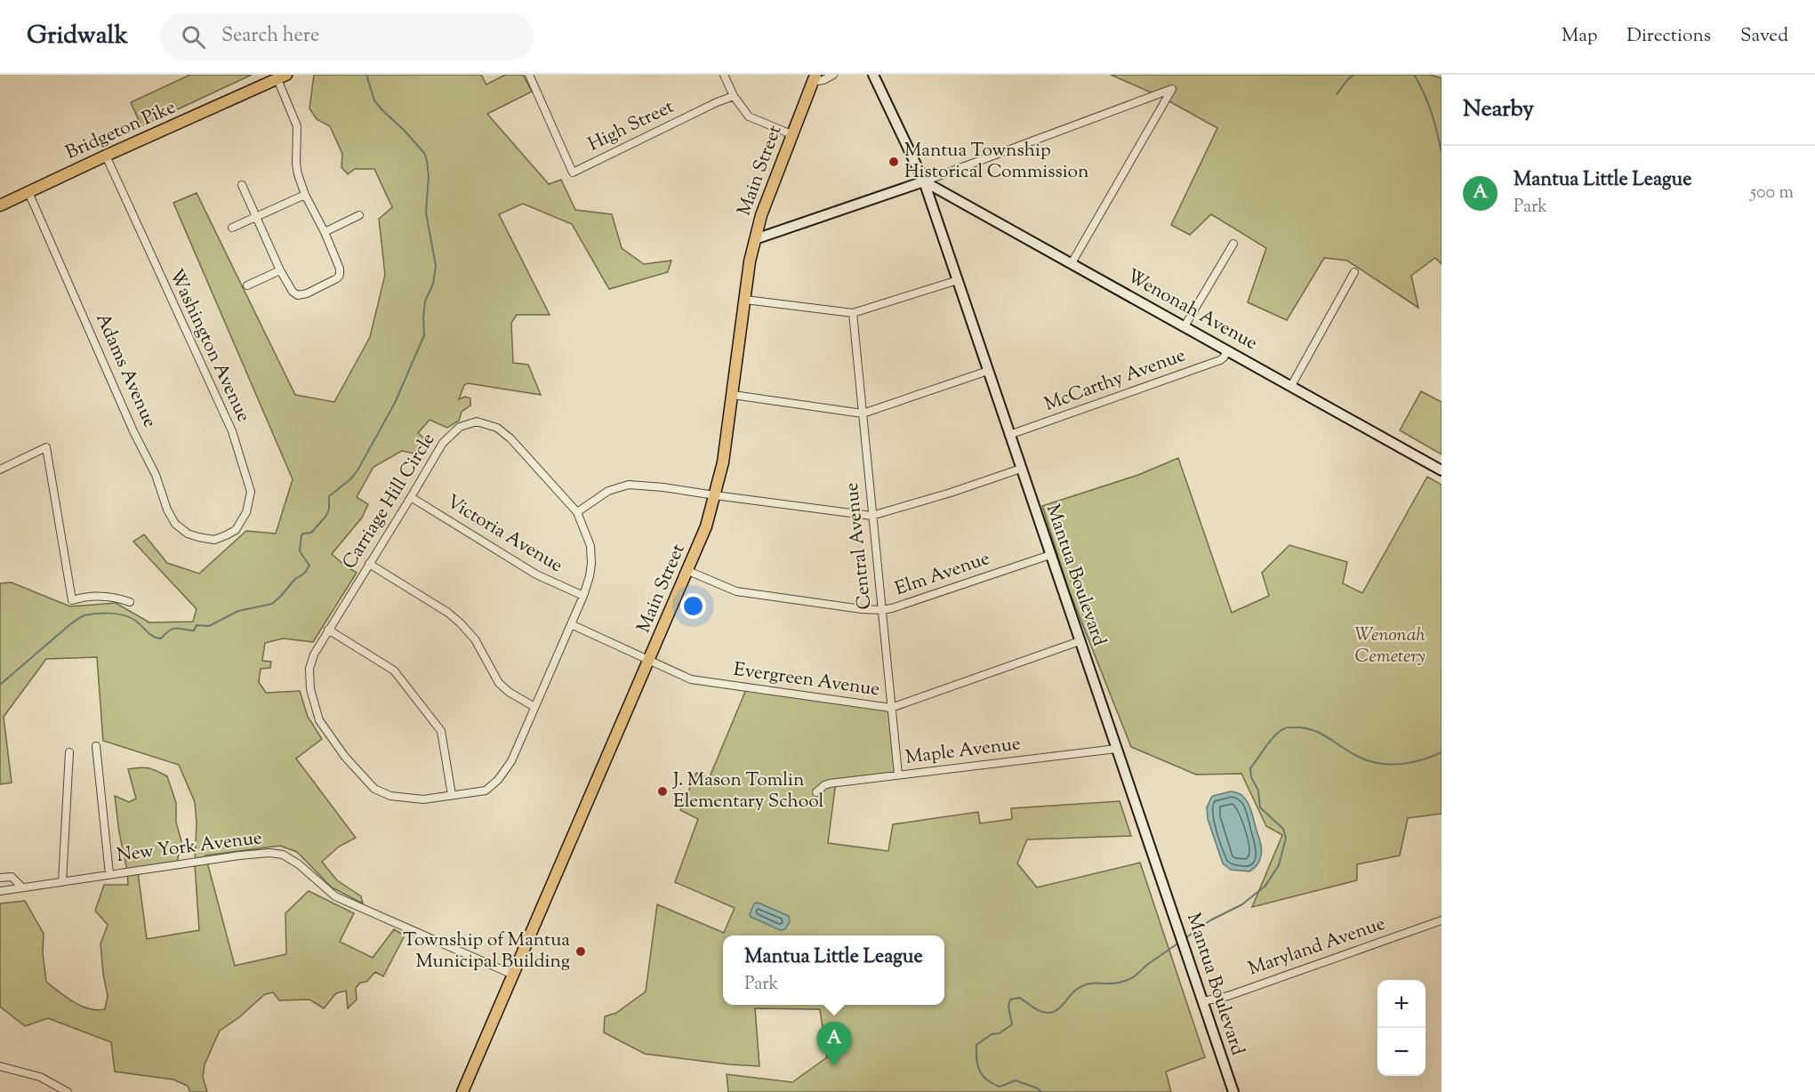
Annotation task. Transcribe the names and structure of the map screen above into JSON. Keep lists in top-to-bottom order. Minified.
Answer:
{"streets":{"main road":["Bridgeton Pike","Main Street","Wenonah Avenue","Mantua Boulevard"],"street":["High Street","Washington Avenue","Adams Avenue","McCarthy Avenue","Carriage Hill Circle","Victoria Avenue","Central Avenue","Elm Avenue","Evergreen Avenue","Maple Avenue","New York Avenue","Maryland Avenue"]},"crossings":[["Bridgeton Pike","Washington Avenue"],["Bridgeton Pike","Adams Avenue"],["Main Street","Elm Avenue"],["Main Street","Evergreen Avenue"],["Main Street","New York Avenue"],["Wenonah Avenue","McCarthy Avenue"],["Wenonah Avenue","Mantua Boulevard"],["Washington Avenue","Adams Avenue"],["McCarthy Avenue","Mantua Boulevard"],["Carriage Hill Circle","Victoria Avenue"],["Carriage Hill Circle","Evergreen Avenue"],["Central Avenue","Elm Avenue"],["Central Avenue","Evergreen Avenue"],["Central Avenue","Maple Avenue"],["Elm Avenue","Mantua Boulevard"],["Mantua Boulevard","Evergreen Avenue"],["Mantua Boulevard","Maple Avenue"],["Mantua Boulevard","Maryland Avenue"]],"parks":["Wenonah Cemetery"],"places":["Mantua Township Historical Commission","J. Mason Tomlin Elementary School","Township of Mantua Municipal Building"],"page":{"header":"Gridwalk","search":"Search here","nav":["Map","Directions","Saved"],"heading":"Nearby","list":[{"mark":"A","name":"Mantua Little League","note":"Park","value":"500 m"}],"popup":["Mantua Little League","Park"],"map_buttons":["+","−"],"pins":"A"}}
